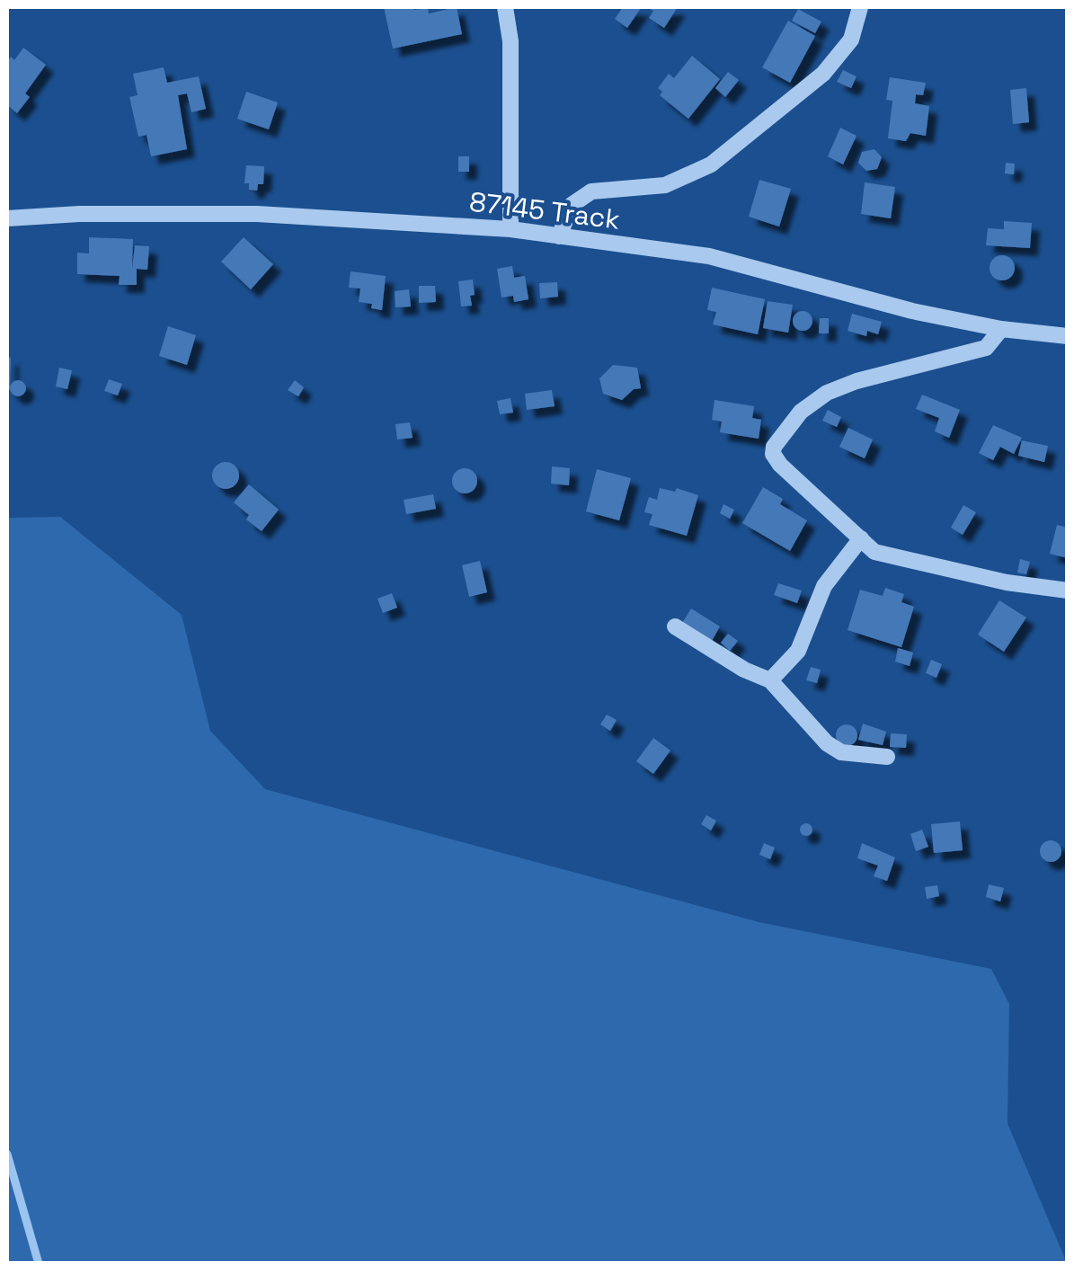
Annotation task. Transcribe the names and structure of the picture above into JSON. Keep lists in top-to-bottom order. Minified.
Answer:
{"streets":{"street":["87145 Track"]}}
